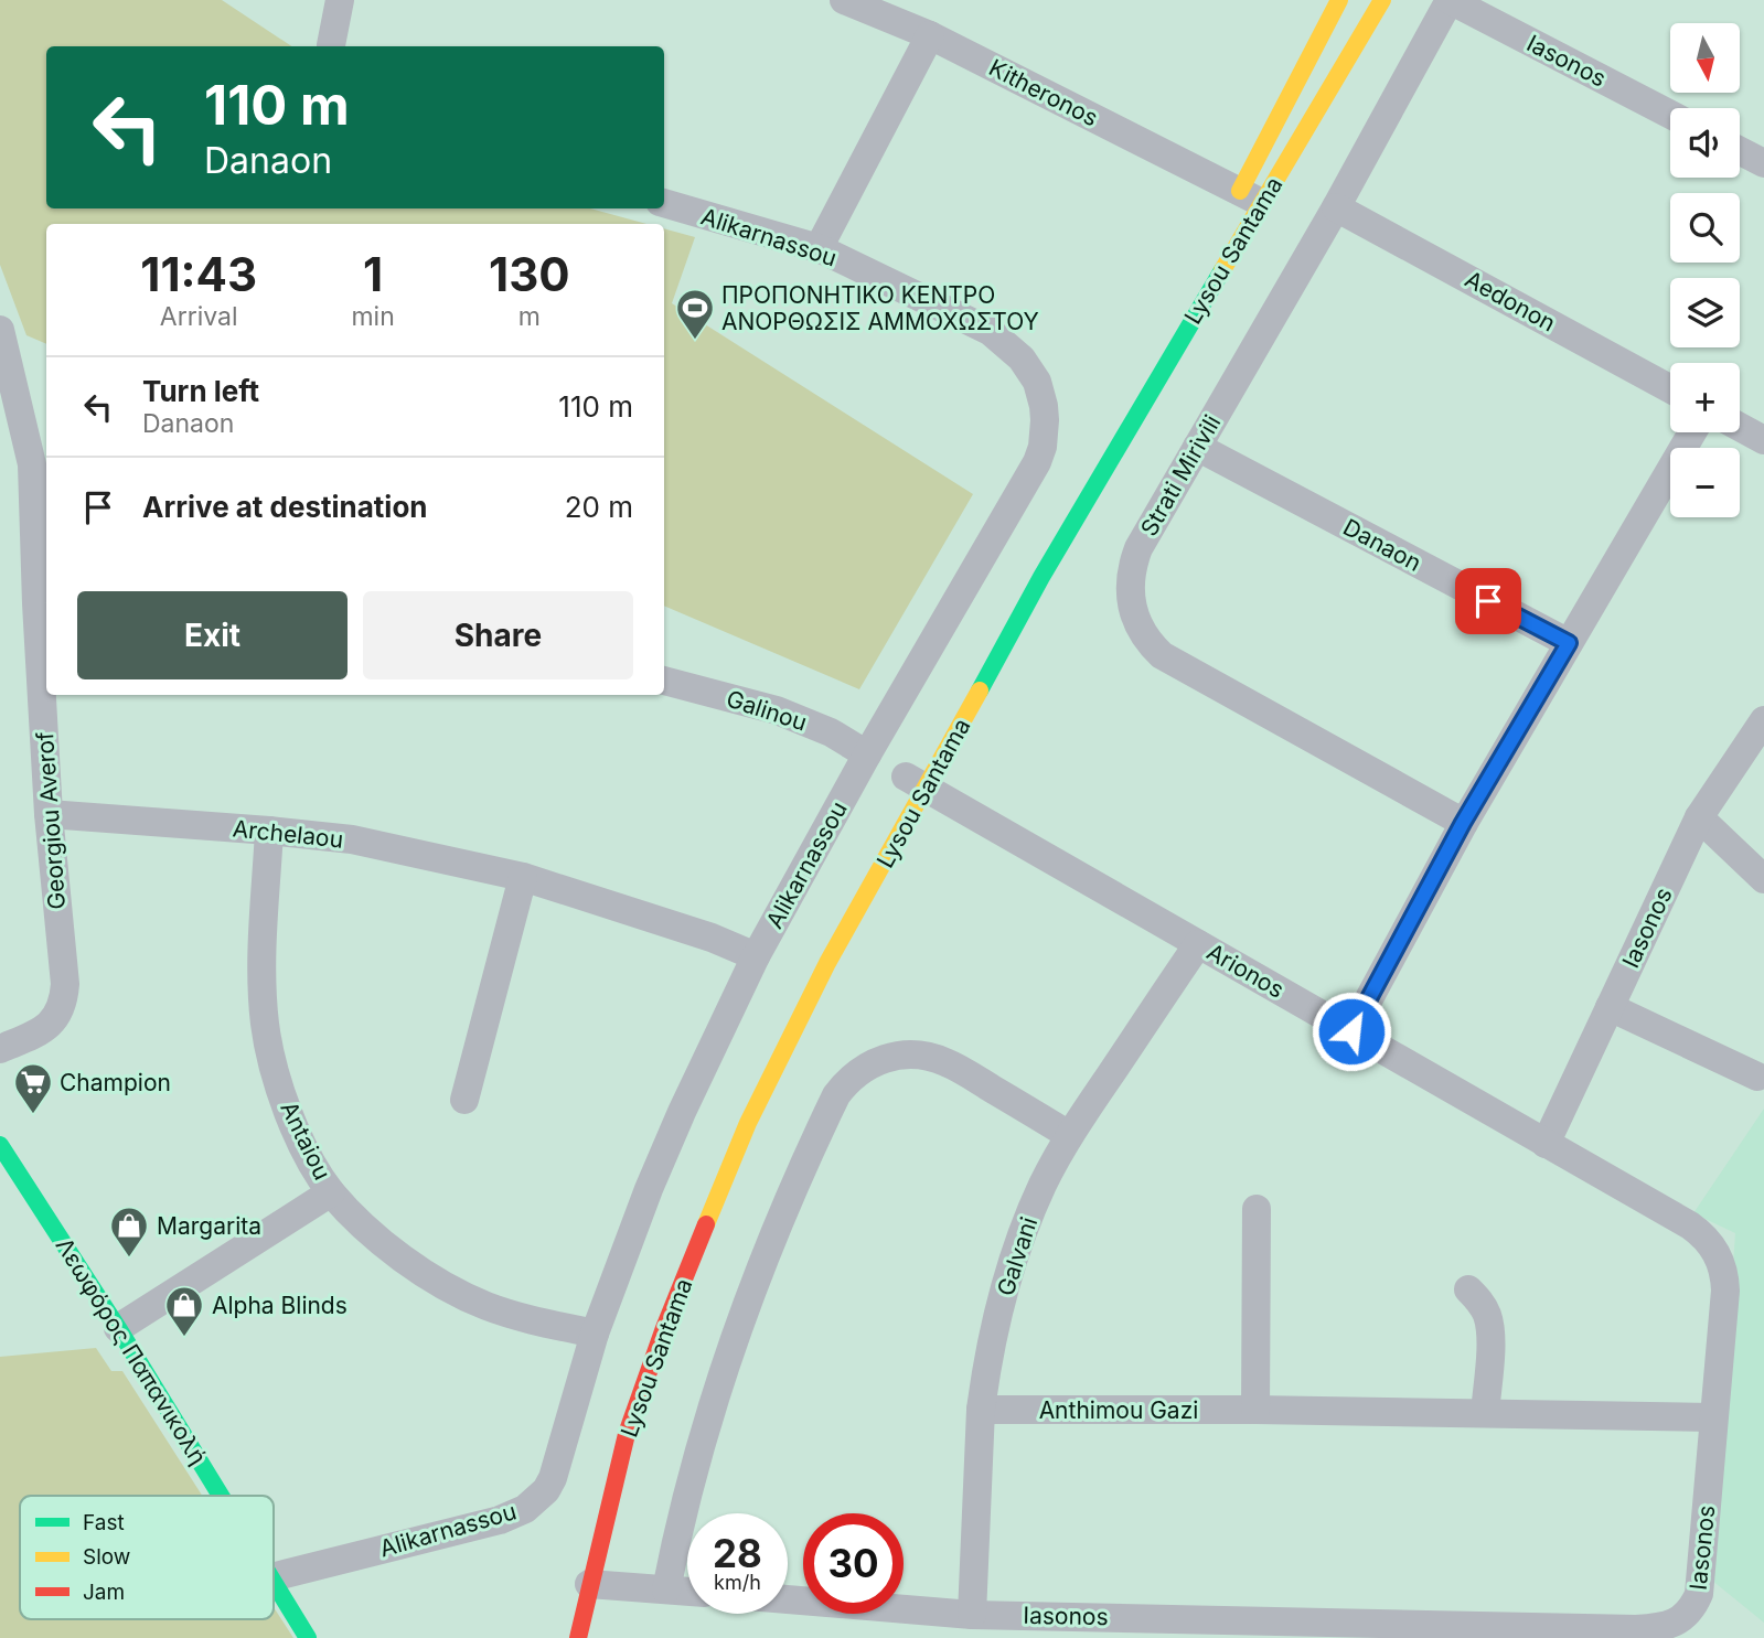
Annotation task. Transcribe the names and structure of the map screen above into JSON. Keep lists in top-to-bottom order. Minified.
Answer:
{"streets":{"main road":["Lysou Santama","Λεωφόρος Παπανικολή"],"street":["Iasonos","Kitheronos","Alikarnassou","Aedonon","Strati Mirivili","Danaon","Galinou","Georgiou Averof","Archelaou","Arionos","Antaiou","Galvani","Anthimou Gazi"]},"crossings":[["Iasonos","Strati Mirivili"],["Iasonos","Arionos"],["Iasonos","Galvani"],["Iasonos","Anthimou Gazi"],["Kitheronos","Lysou Santama"],["Alikarnassou","Galinou"],["Alikarnassou","Archelaou"],["Alikarnassou","Antaiou"],["Lysou Santama","Arionos"],["Aedonon","Strati Mirivili"],["Strati Mirivili","Danaon"],["Georgiou Averof","Archelaou"],["Archelaou","Antaiou"],["Arionos","Galvani"],["Galvani","Anthimou Gazi"]],"places":{"sports":["ΠΡΟΠΟΝΗΤΙΚΟ ΚΕΝΤΡΟ ΑΝΟΡΘΩΣΙΣ ΑΜΜΟΧΩΣΤΟΥ"],"supermarket":["Champion"],"shop":["Margarita","Alpha Blinds"]},"legend":["Fast","Slow","Jam"],"north":"bottom","page":{"map_buttons":["+","−"],"turn":["110 m","Danaon"],"eta":["11:43","Arrival","1","min","130","m"],"list":[{"name":"Turn left","note":"Danaon","value":"110 m"},{"name":"Arrive at destination","value":"20 m"}],"buttons":["Exit","Share"],"speed":"28 km/h","limit":"30"}}
